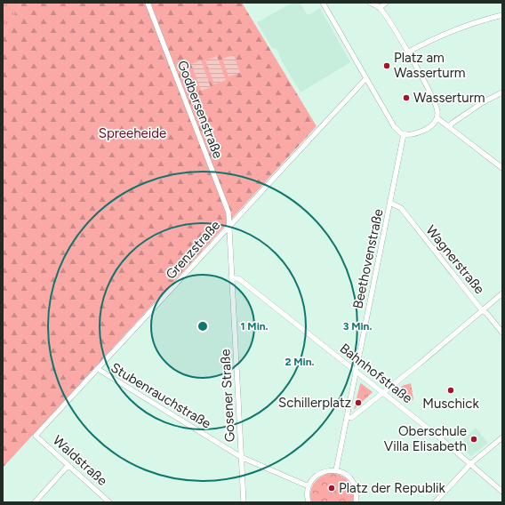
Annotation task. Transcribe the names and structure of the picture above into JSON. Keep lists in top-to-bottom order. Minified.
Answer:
{"streets":{"street":["Godbersenstraße","Grenzstraße","Beethovenstraße","Wagnerstraße","Bahnhofstraße","Stubenrauchstraße","Gosener Straße","Waldstraße"]},"crossings":[["Godbersenstraße","Grenzstraße"],["Godbersenstraße","Gosener Straße"],["Grenzstraße","Stubenrauchstraße"],["Grenzstraße","Gosener Straße"],["Grenzstraße","Waldstraße"],["Beethovenstraße","Wagnerstraße"],["Beethovenstraße","Bahnhofstraße"],["Bahnhofstraße","Gosener Straße"],["Stubenrauchstraße","Gosener Straße"]],"parks":["Spreeheide"],"places":["Platz am Wasserturm","Wasserturm","Muschick","Schillerplatz","Oberschule Villa Elisabeth","Platz der Republik"],"rings":["1 Min.","3 Min.","2 Min."]}
